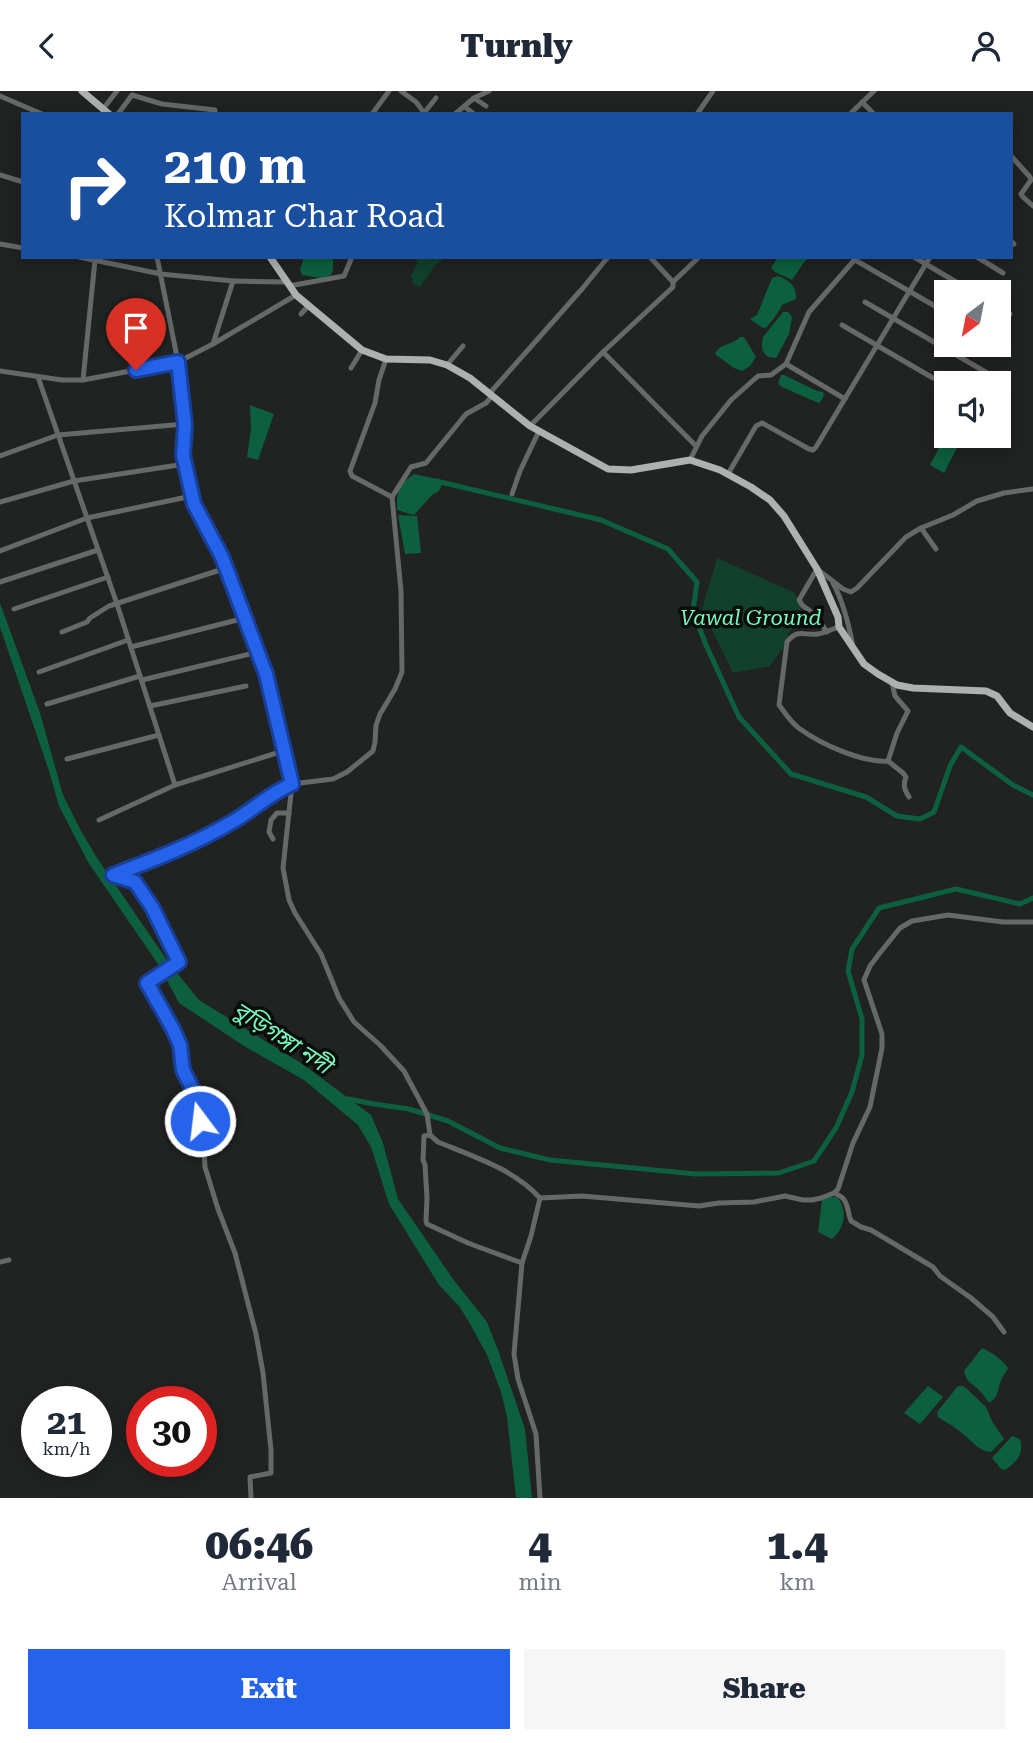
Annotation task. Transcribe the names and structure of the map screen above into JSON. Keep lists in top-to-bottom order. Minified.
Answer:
{"water":["বুড়িগঙ্গা নদী"],"parks":["Vawal Ground"],"north":"bottom left","page":{"header":"Turnly","turn":["210 m","Kolmar Char Road"],"speed":"21 km/h","limit":"30","eta":["06:46","Arrival","4","min","1.4","km"],"buttons":["Exit","Share"]}}
